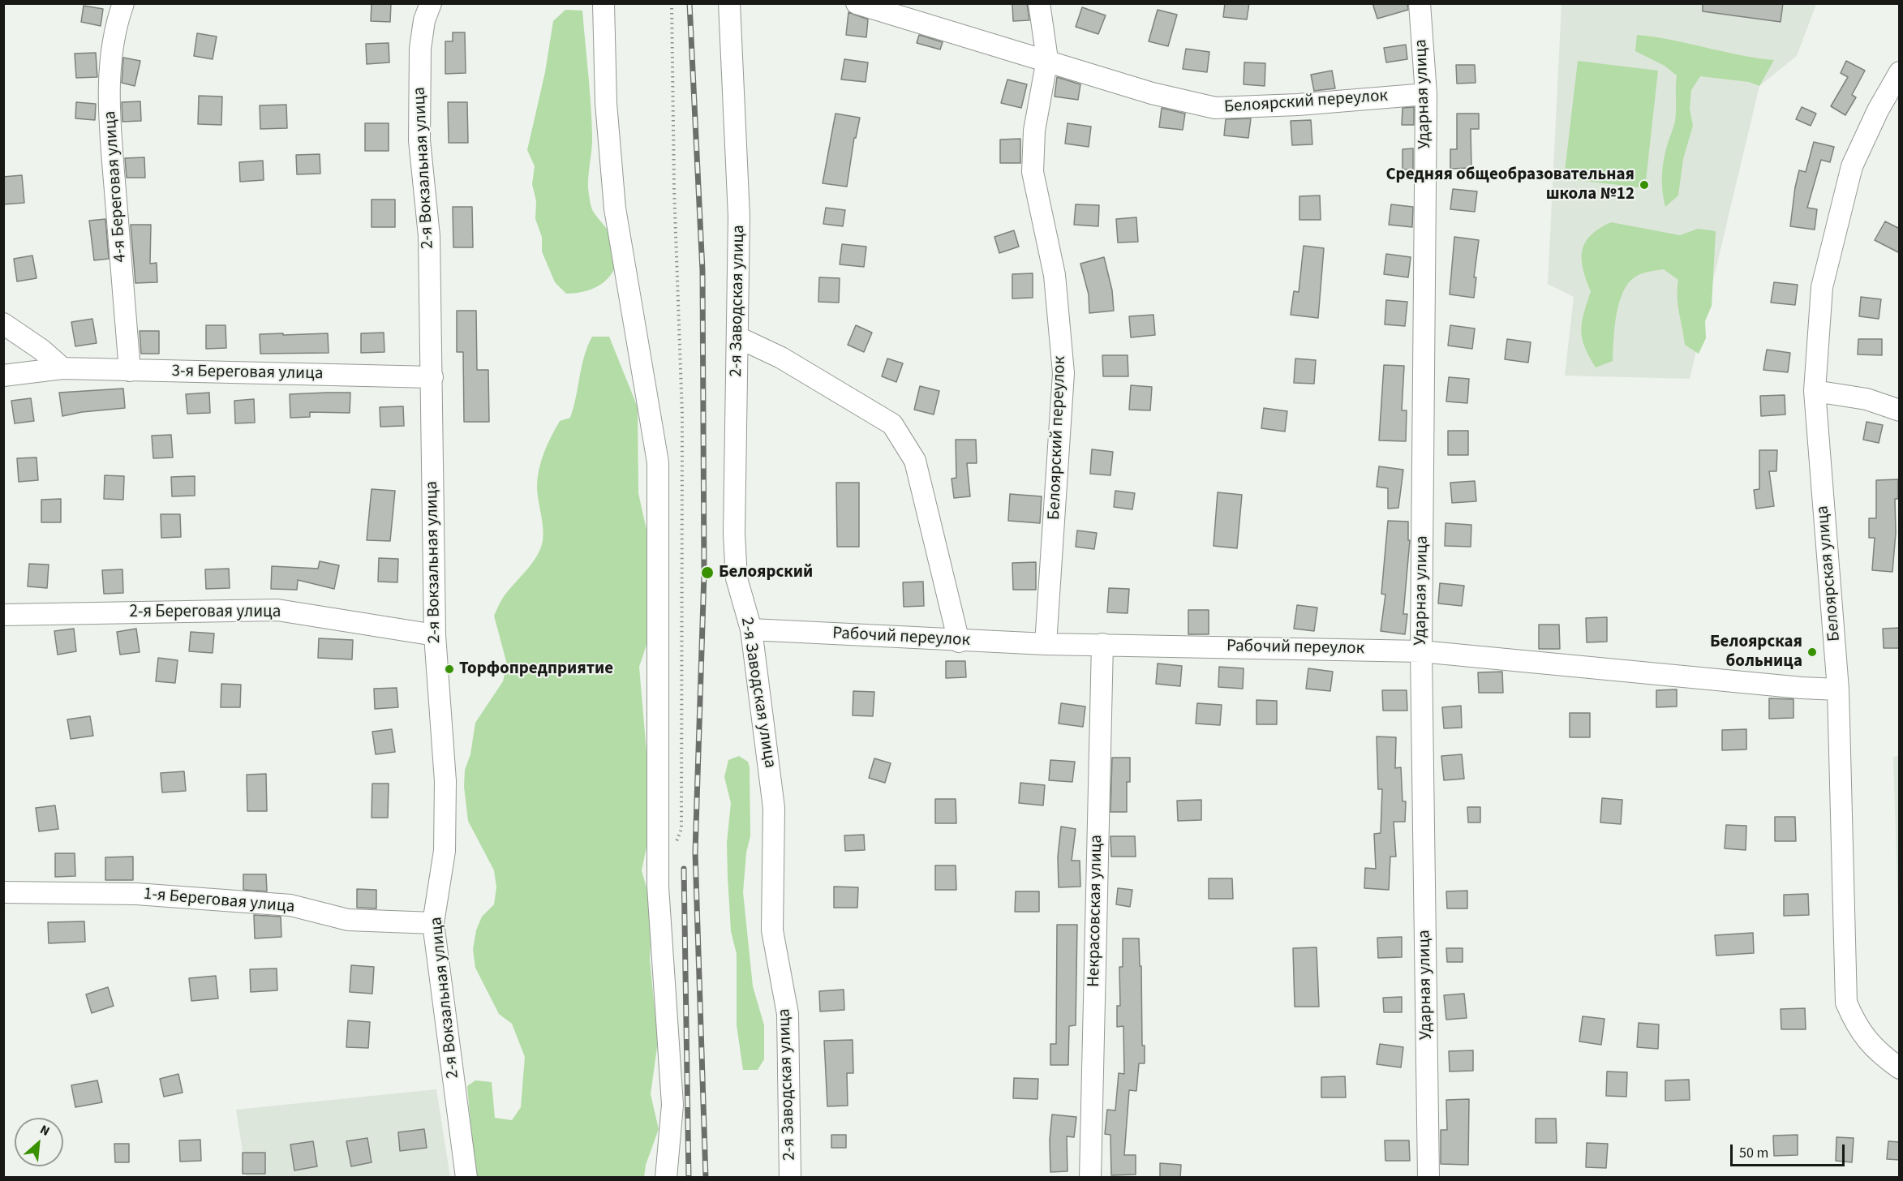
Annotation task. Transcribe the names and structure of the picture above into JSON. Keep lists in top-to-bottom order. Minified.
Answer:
{"streets":{"street":["Ударная улица","Белоярский переулок","2-я Вокзальная улица","4-я Береговая улица","2-я Заводская улица","3-я Береговая улица","Белоярская улица","2-я Береговая улица","Рабочий переулок","1-я Береговая улица","Некрасовская улица"]},"crossings":[["Ударная улица","Белоярский переулок"],["Ударная улица","Рабочий переулок"],["Белоярский переулок","Рабочий переулок"],["2-я Вокзальная улица","3-я Береговая улица"],["2-я Вокзальная улица","2-я Береговая улица"],["2-я Вокзальная улица","1-я Береговая улица"],["4-я Береговая улица","3-я Береговая улица"],["2-я Заводская улица","Рабочий переулок"],["Белоярская улица","Рабочий переулок"],["Рабочий переулок","Некрасовская улица"]],"places":["Средняя общеобразовательная школа №12","Белоярский","Белоярская больница","Торфопредприятие"],"scale_bar":"50 m","north":"top right"}
